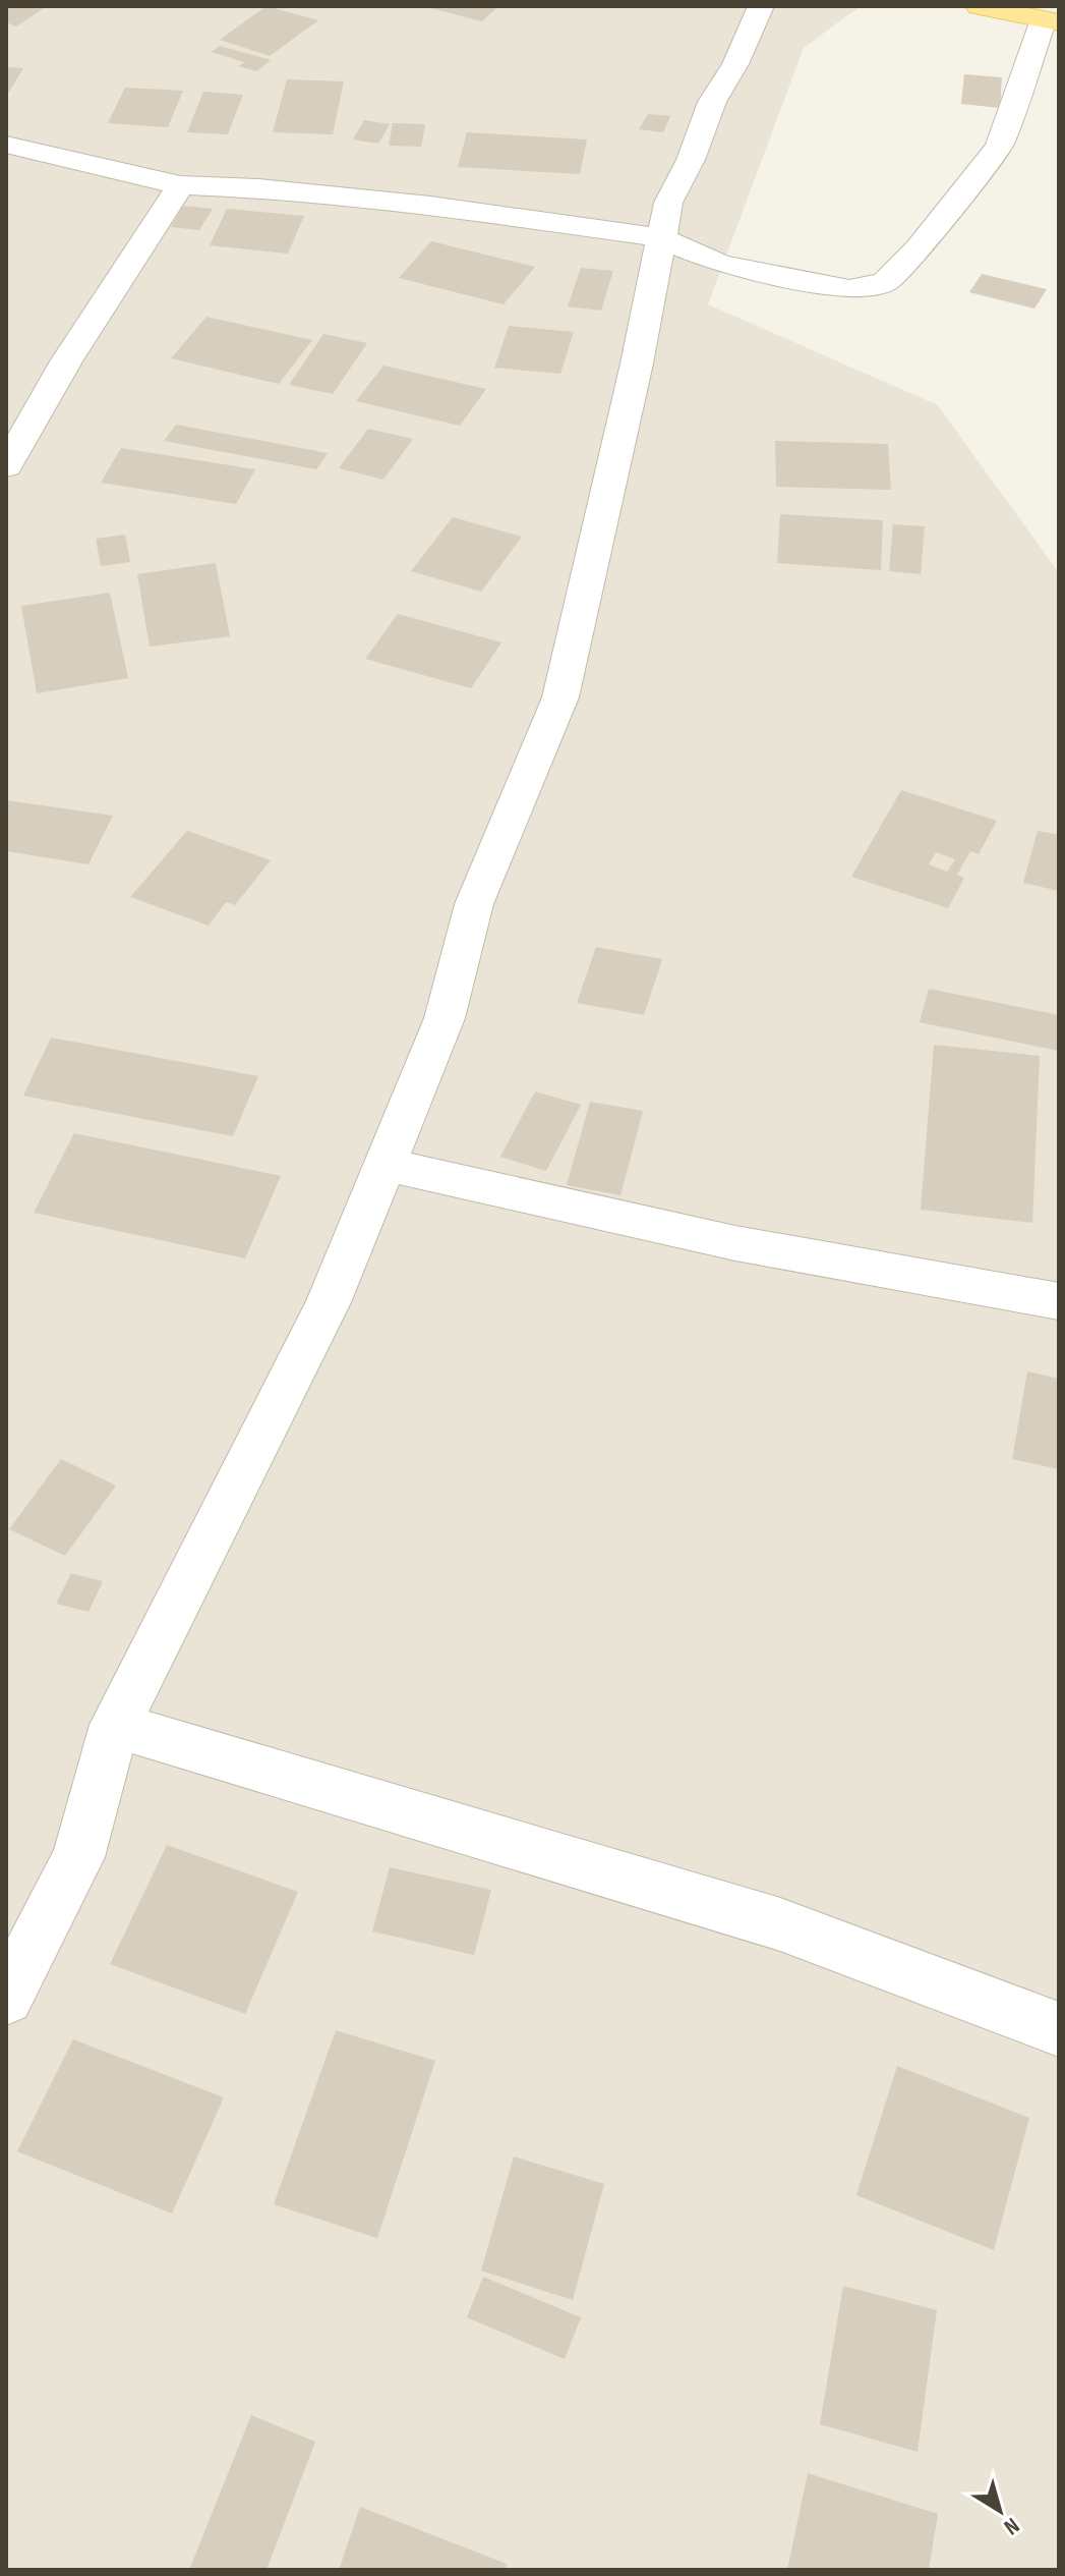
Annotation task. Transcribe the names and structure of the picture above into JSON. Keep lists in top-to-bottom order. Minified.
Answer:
{"north":"bottom right"}
